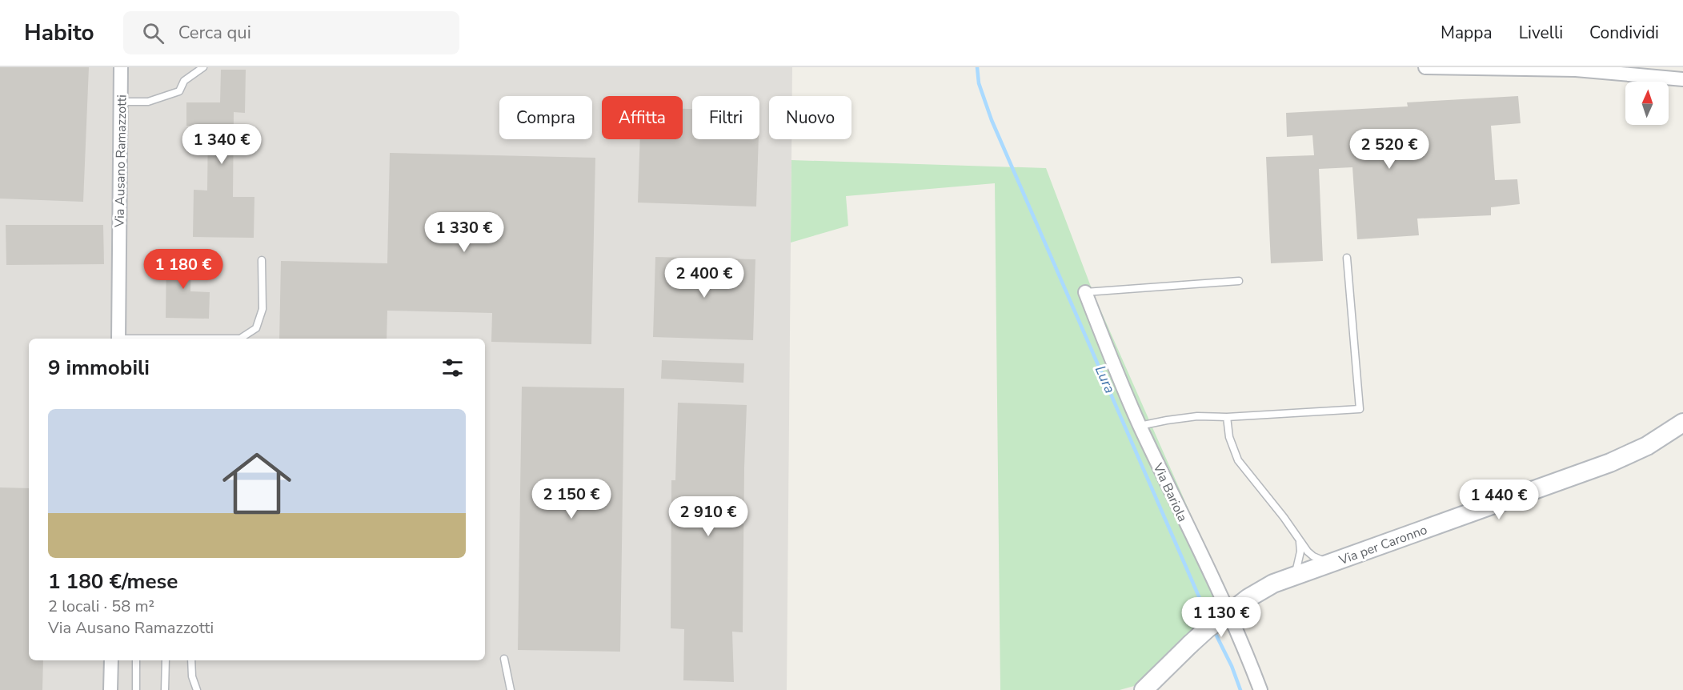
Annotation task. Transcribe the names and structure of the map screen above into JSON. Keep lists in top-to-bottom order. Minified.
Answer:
{"streets":{"main road":["Via per Caronno"],"street":["Via Ausano Ramazzotti","Via Bariola"]},"water":["Lura"],"north":"top","page":{"header":"Habito","search":"Cerca qui","nav":["Mappa","Livelli","Condividi"],"chip":["Compra","Affitta","Filtri","Nuovo"],"price":["1 340 €","2 520 €","1 330 €","1 180 €","2 400 €","2 150 €","1 440 €","2 910 €","1 130 €"],"heading":"9 immobili","list":[{"name":"1 180 €/mese","note":"2 locali · 58 m² · Via Ausano Ramazzotti"}]}}
